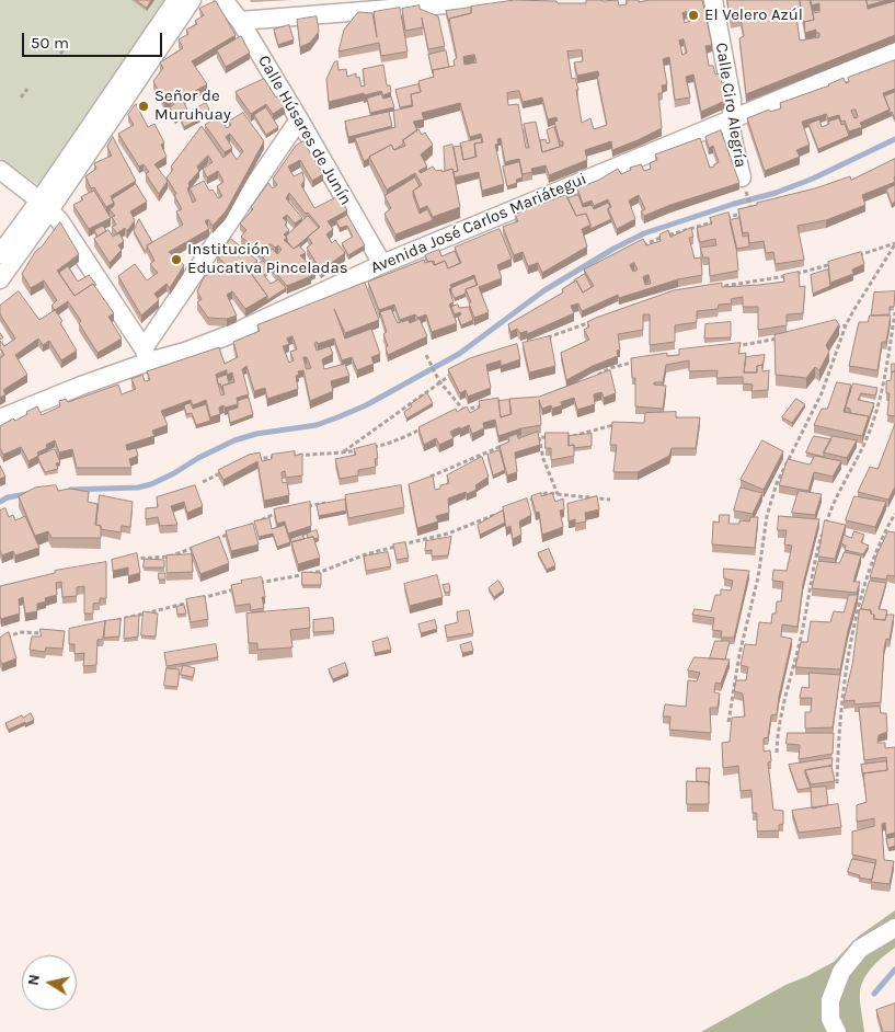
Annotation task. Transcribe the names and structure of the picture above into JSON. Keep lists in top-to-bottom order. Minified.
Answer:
{"streets":{"street":["Calle Ciro Alegría","Calle Húsares de Junín","Avenida José Carlos Mariátegui"]},"crossings":[["Calle Ciro Alegría","Avenida José Carlos Mariátegui"],["Calle Húsares de Junín","Avenida José Carlos Mariátegui"]],"places":["El Velero Azúl","Señor de Muruhuay","Institución Educativa Pinceladas"],"scale_bar":"50 m","north":"left"}
